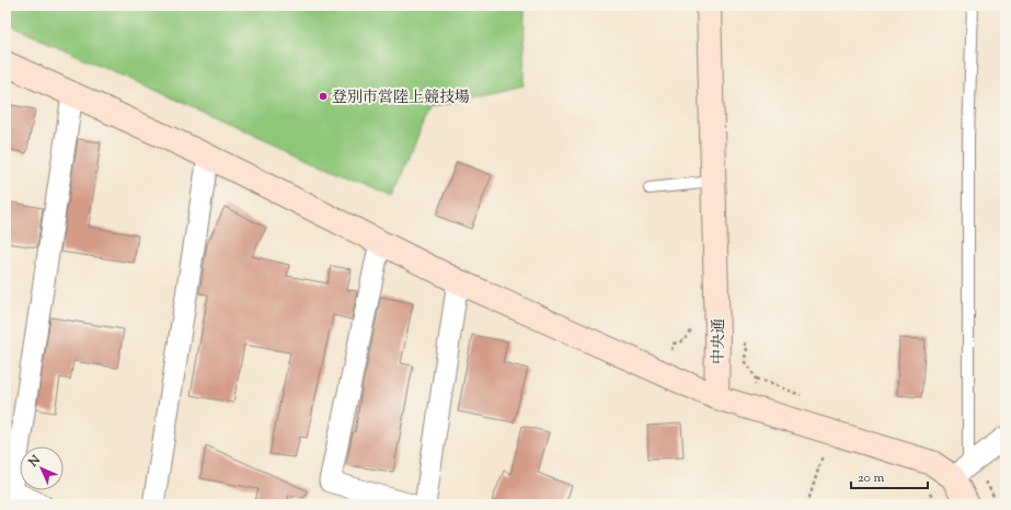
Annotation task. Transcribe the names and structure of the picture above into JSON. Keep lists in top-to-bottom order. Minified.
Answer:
{"streets":{"street":["中央通"]},"places":["登別市営陸上競技場"],"scale_bar":"20 m","north":"top left"}
